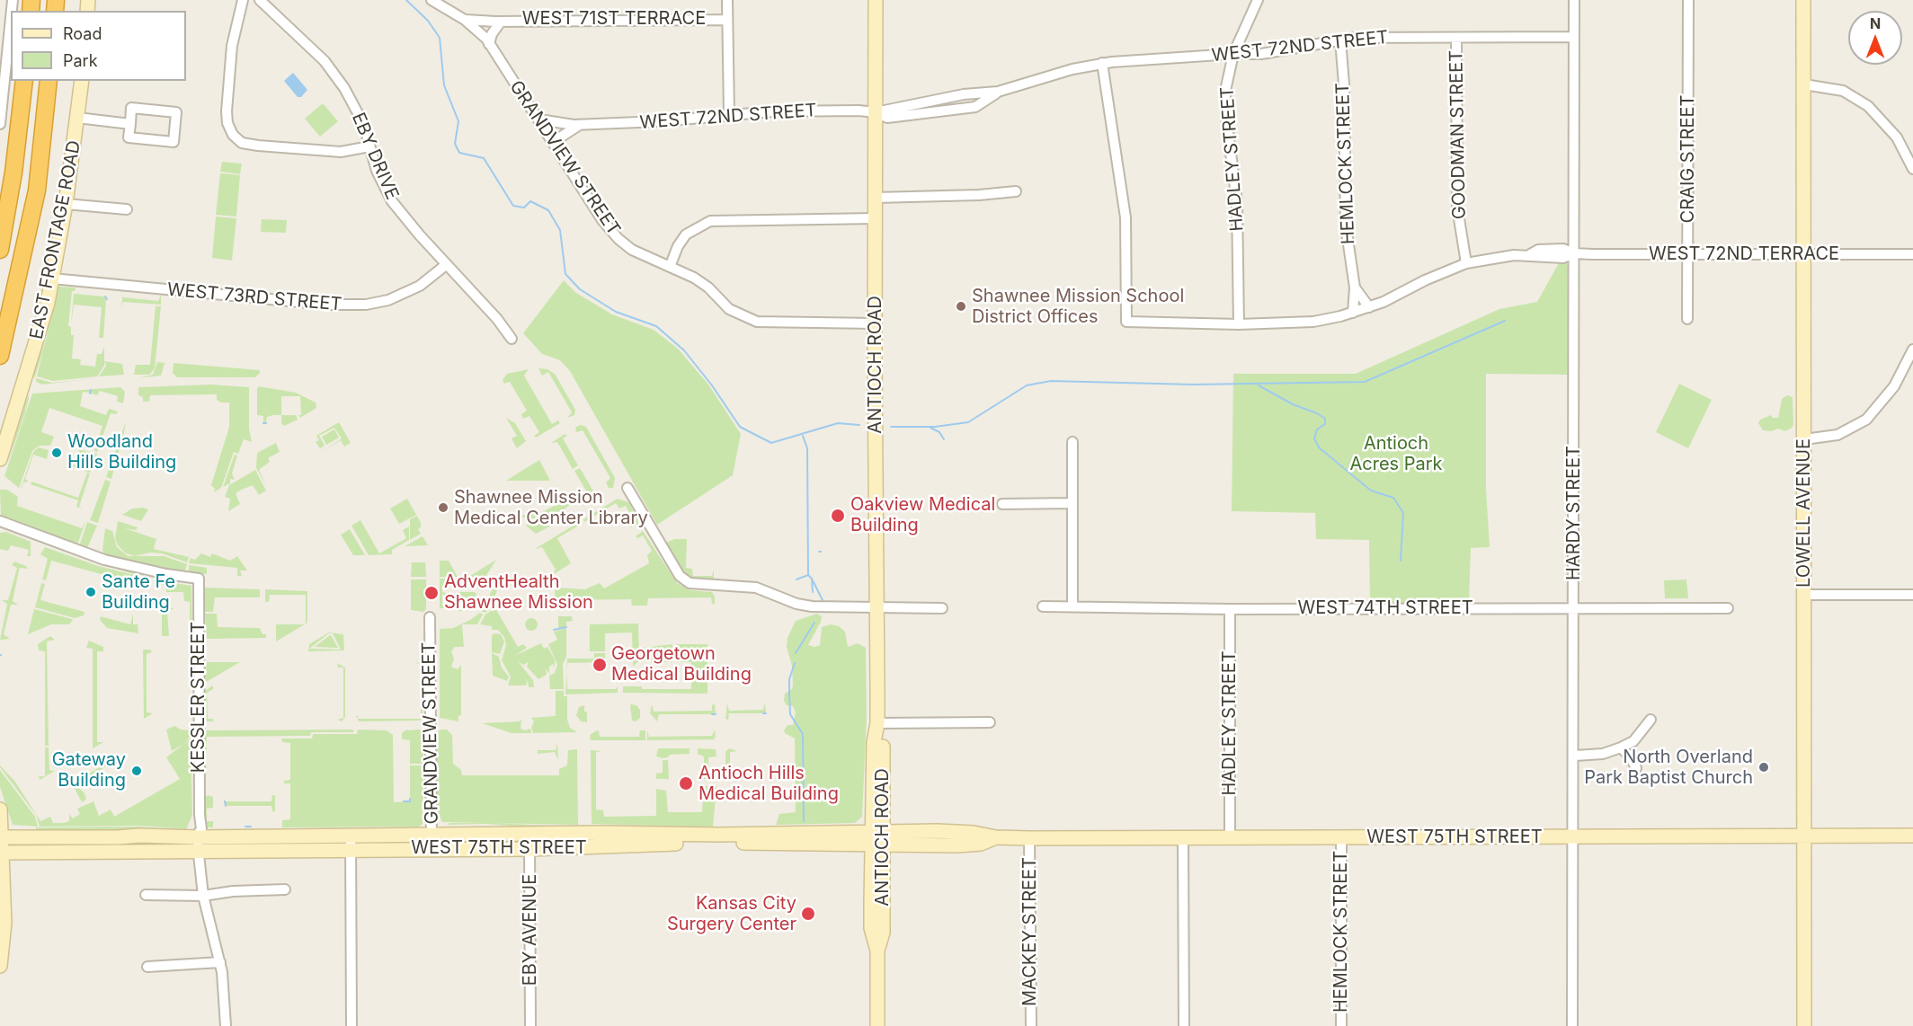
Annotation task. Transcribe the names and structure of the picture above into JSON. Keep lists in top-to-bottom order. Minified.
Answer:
{"streets":{"main road":["EAST FRONTAGE ROAD","ANTIOCH ROAD","LOWELL AVENUE","WEST 75TH STREET"],"street":["WEST 71ST TERRACE","WEST 72ND STREET","GOODMAN STREET","EBY DRIVE","GRANDVIEW STREET","HADLEY STREET","CRAIG STREET","HEMLOCK STREET","WEST 72ND TERRACE","WEST 73RD STREET","HARDY STREET","WEST 74TH STREET","KESSLER STREET","EBY AVENUE","MACKEY STREET"]},"crossings":[["WEST 71ST TERRACE","GRANDVIEW STREET"],["WEST 72ND STREET","GOODMAN STREET"],["WEST 72ND STREET","GRANDVIEW STREET"],["WEST 72ND STREET","HADLEY STREET"],["WEST 72ND STREET","HEMLOCK STREET"],["WEST 72ND STREET","WEST 72ND TERRACE"],["WEST 72ND STREET","ANTIOCH ROAD"],["WEST 72ND STREET","HARDY STREET"],["GOODMAN STREET","WEST 72ND TERRACE"],["EBY DRIVE","WEST 73RD STREET"],["GRANDVIEW STREET","ANTIOCH ROAD"],["GRANDVIEW STREET","WEST 75TH STREET"],["HADLEY STREET","WEST 72ND TERRACE"],["HADLEY STREET","WEST 74TH STREET"],["HADLEY STREET","WEST 75TH STREET"],["CRAIG STREET","WEST 72ND TERRACE"],["HEMLOCK STREET","WEST 72ND TERRACE"],["HEMLOCK STREET","WEST 75TH STREET"],["EAST FRONTAGE ROAD","WEST 73RD STREET"],["WEST 72ND TERRACE","HARDY STREET"],["WEST 72ND TERRACE","LOWELL AVENUE"],["ANTIOCH ROAD","WEST 75TH STREET"],["HARDY STREET","WEST 74TH STREET"],["HARDY STREET","WEST 75TH STREET"],["LOWELL AVENUE","WEST 75TH STREET"],["KESSLER STREET","WEST 75TH STREET"],["WEST 75TH STREET","EBY AVENUE"],["WEST 75TH STREET","MACKEY STREET"]],"parks":["Antioch Acres Park"],"places":["Shawnee Mission School District Offices","Woodland Hills Building","Shawnee Mission Medical Center Library","Oakview Medical Building","Sante Fe Building","AdventHealth Shawnee Mission","Georgetown Medical Building","North Overland Park Baptist Church","Gateway Building","Antioch Hills Medical Building","Kansas City Surgery Center"],"legend":["Road","Park"],"north":"top"}
